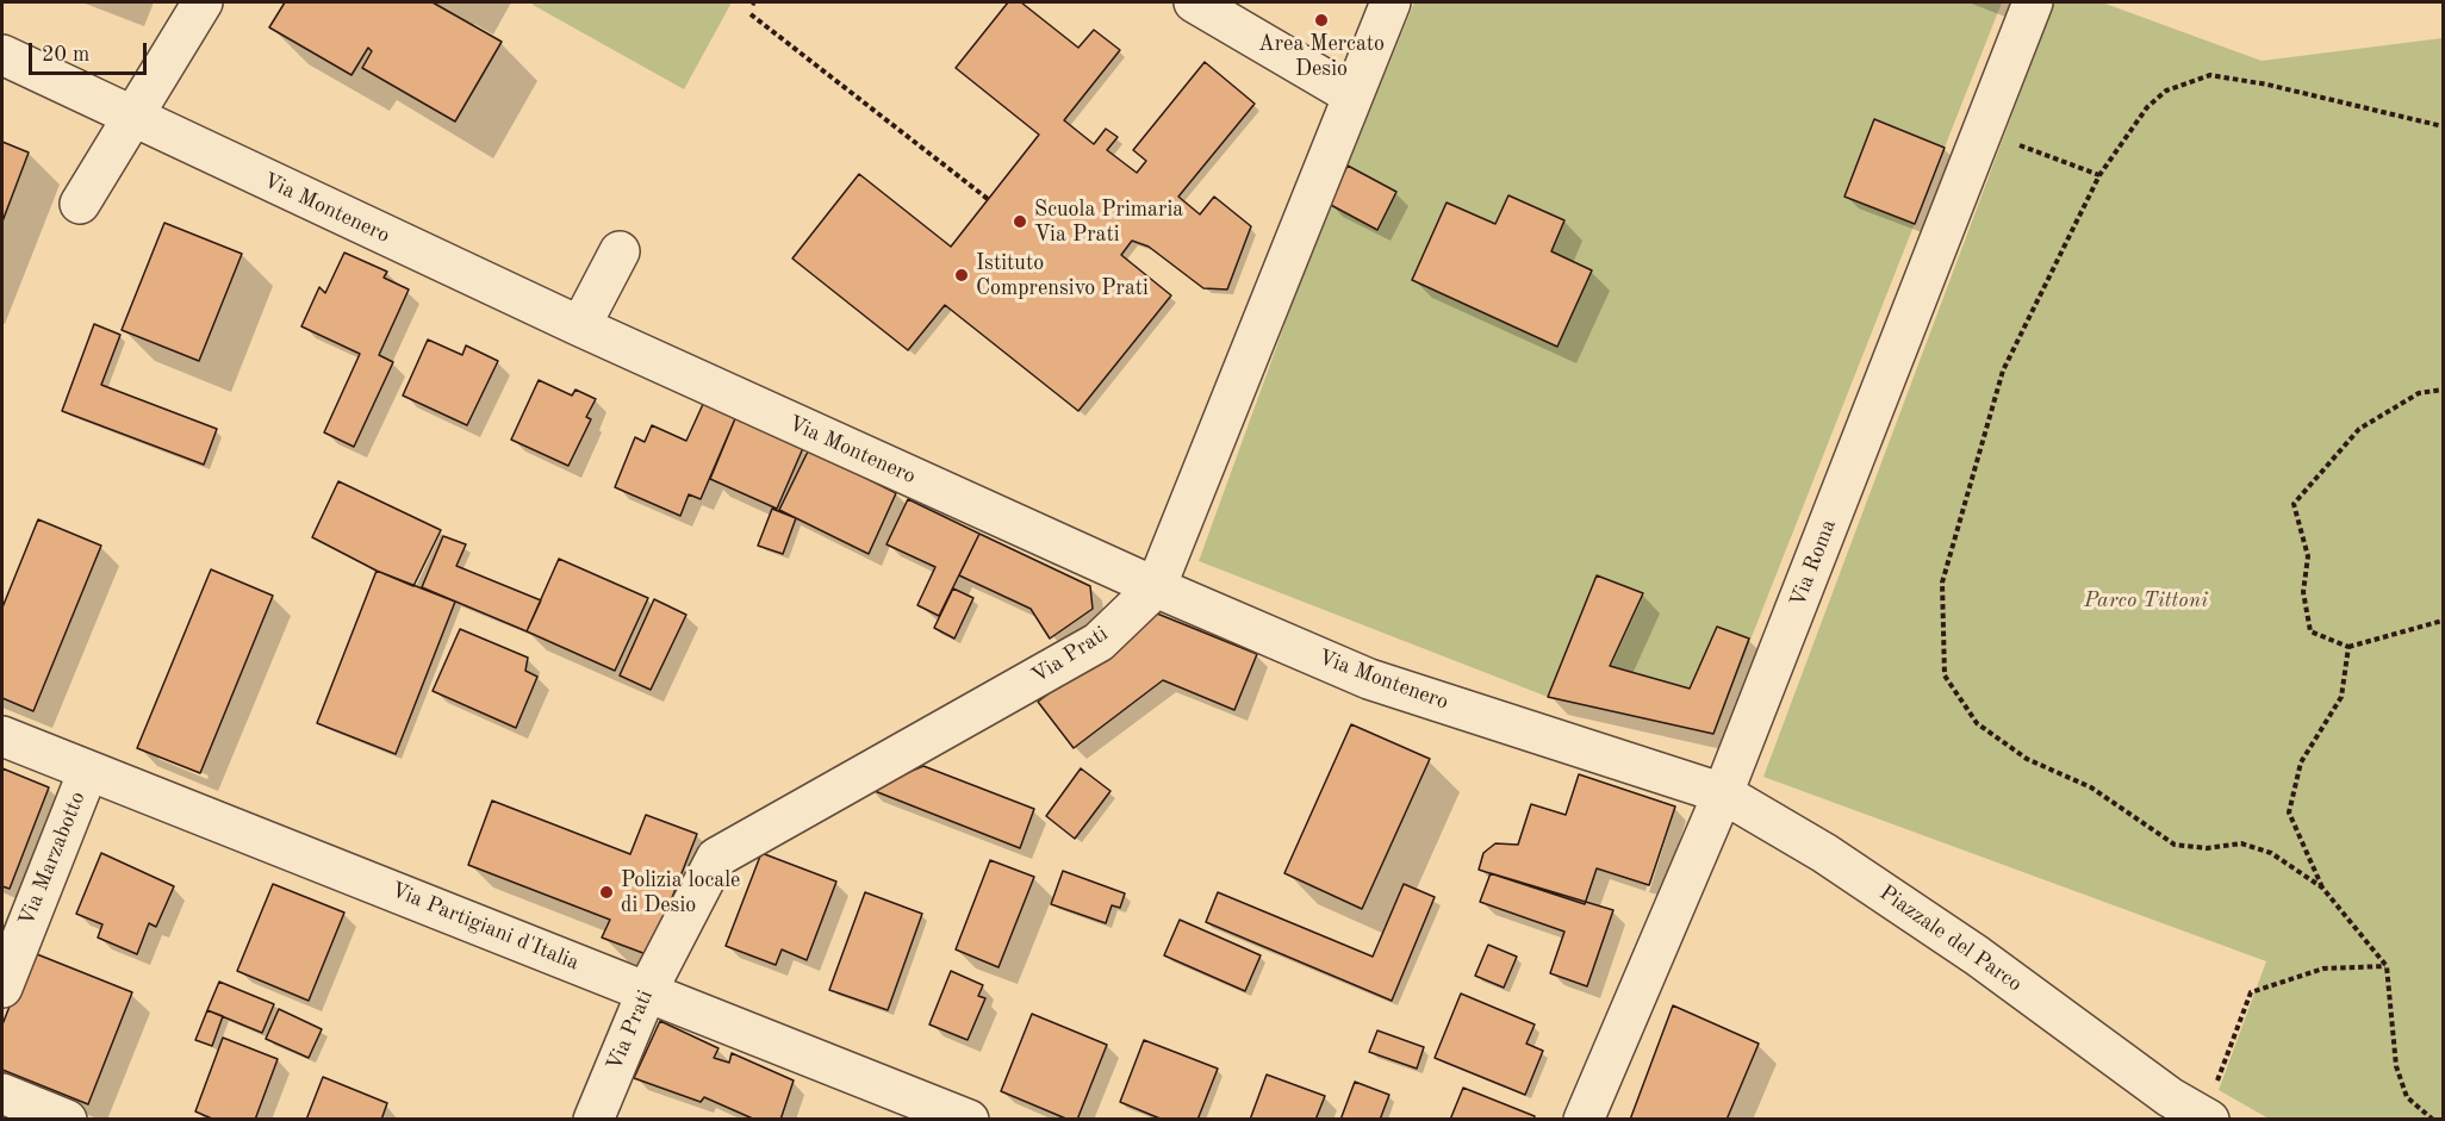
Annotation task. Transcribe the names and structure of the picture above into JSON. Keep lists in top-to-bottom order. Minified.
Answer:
{"streets":{"street":["Via Montenero","Via Roma","Via Prati","Via Marzabotto","Via Partigiani d'Italia","Piazzale del Parco"]},"crossings":[["Via Montenero","Via Roma"],["Via Montenero","Via Prati"],["Via Montenero","Piazzale del Parco"],["Via Roma","Piazzale del Parco"],["Via Prati","Via Partigiani d'Italia"],["Via Marzabotto","Via Partigiani d'Italia"]],"parks":["Parco Tittoni"],"places":["Area Mercato Desio","Scuola Primaria Via Prati","Istituto Comprensivo Prati","Polizia locale di Desio"],"scale_bar":"20 m"}
